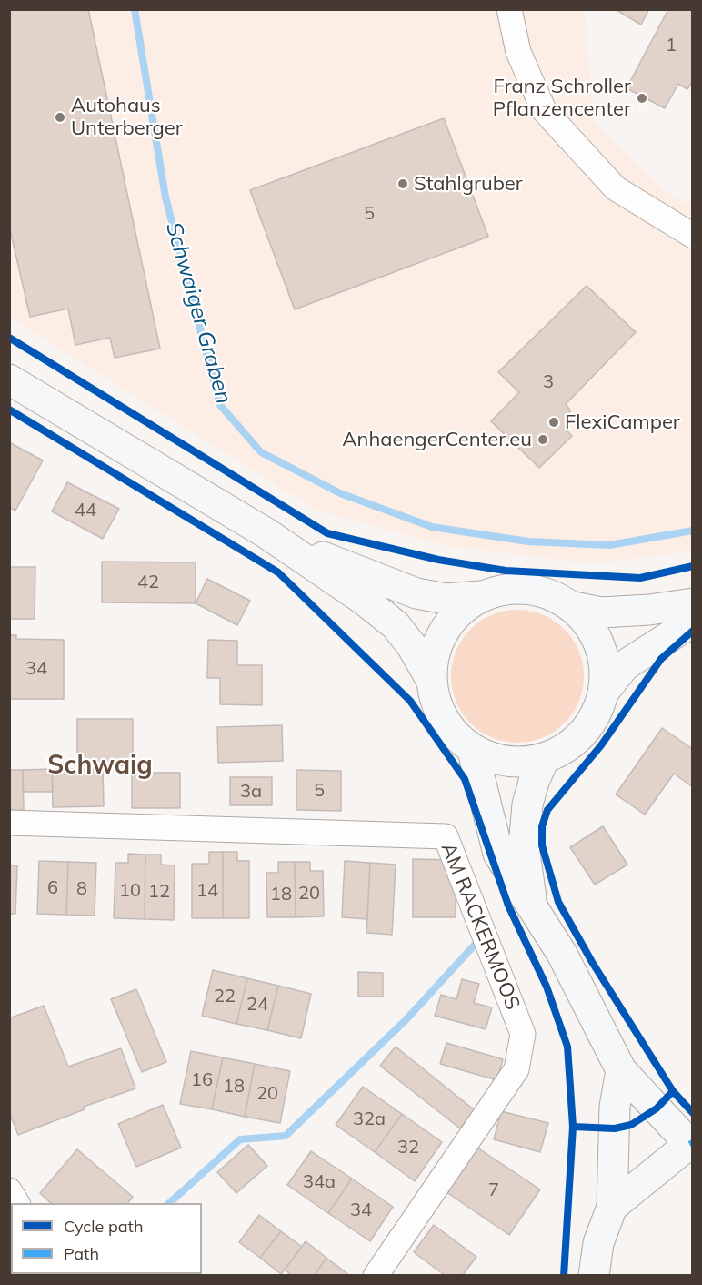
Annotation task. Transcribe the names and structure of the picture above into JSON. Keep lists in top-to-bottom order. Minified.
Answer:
{"streets":{"street":["AM RACKERMOOS"]},"districts":["Schwaig"],"water":["Schwaiger Graben"],"places":["Franz Schroller Pflanzencenter","Autohaus Unterberger","Stahlgruber","FlexiCamper","AnhaengerCenter.eu"],"house_numbers":["1","5","3","44","42","34","5","3a","6","8","10","14","12","20","18","22","24","16","18","20","32a","32","34a","7","34"],"legend":["Cycle path","Path"]}
